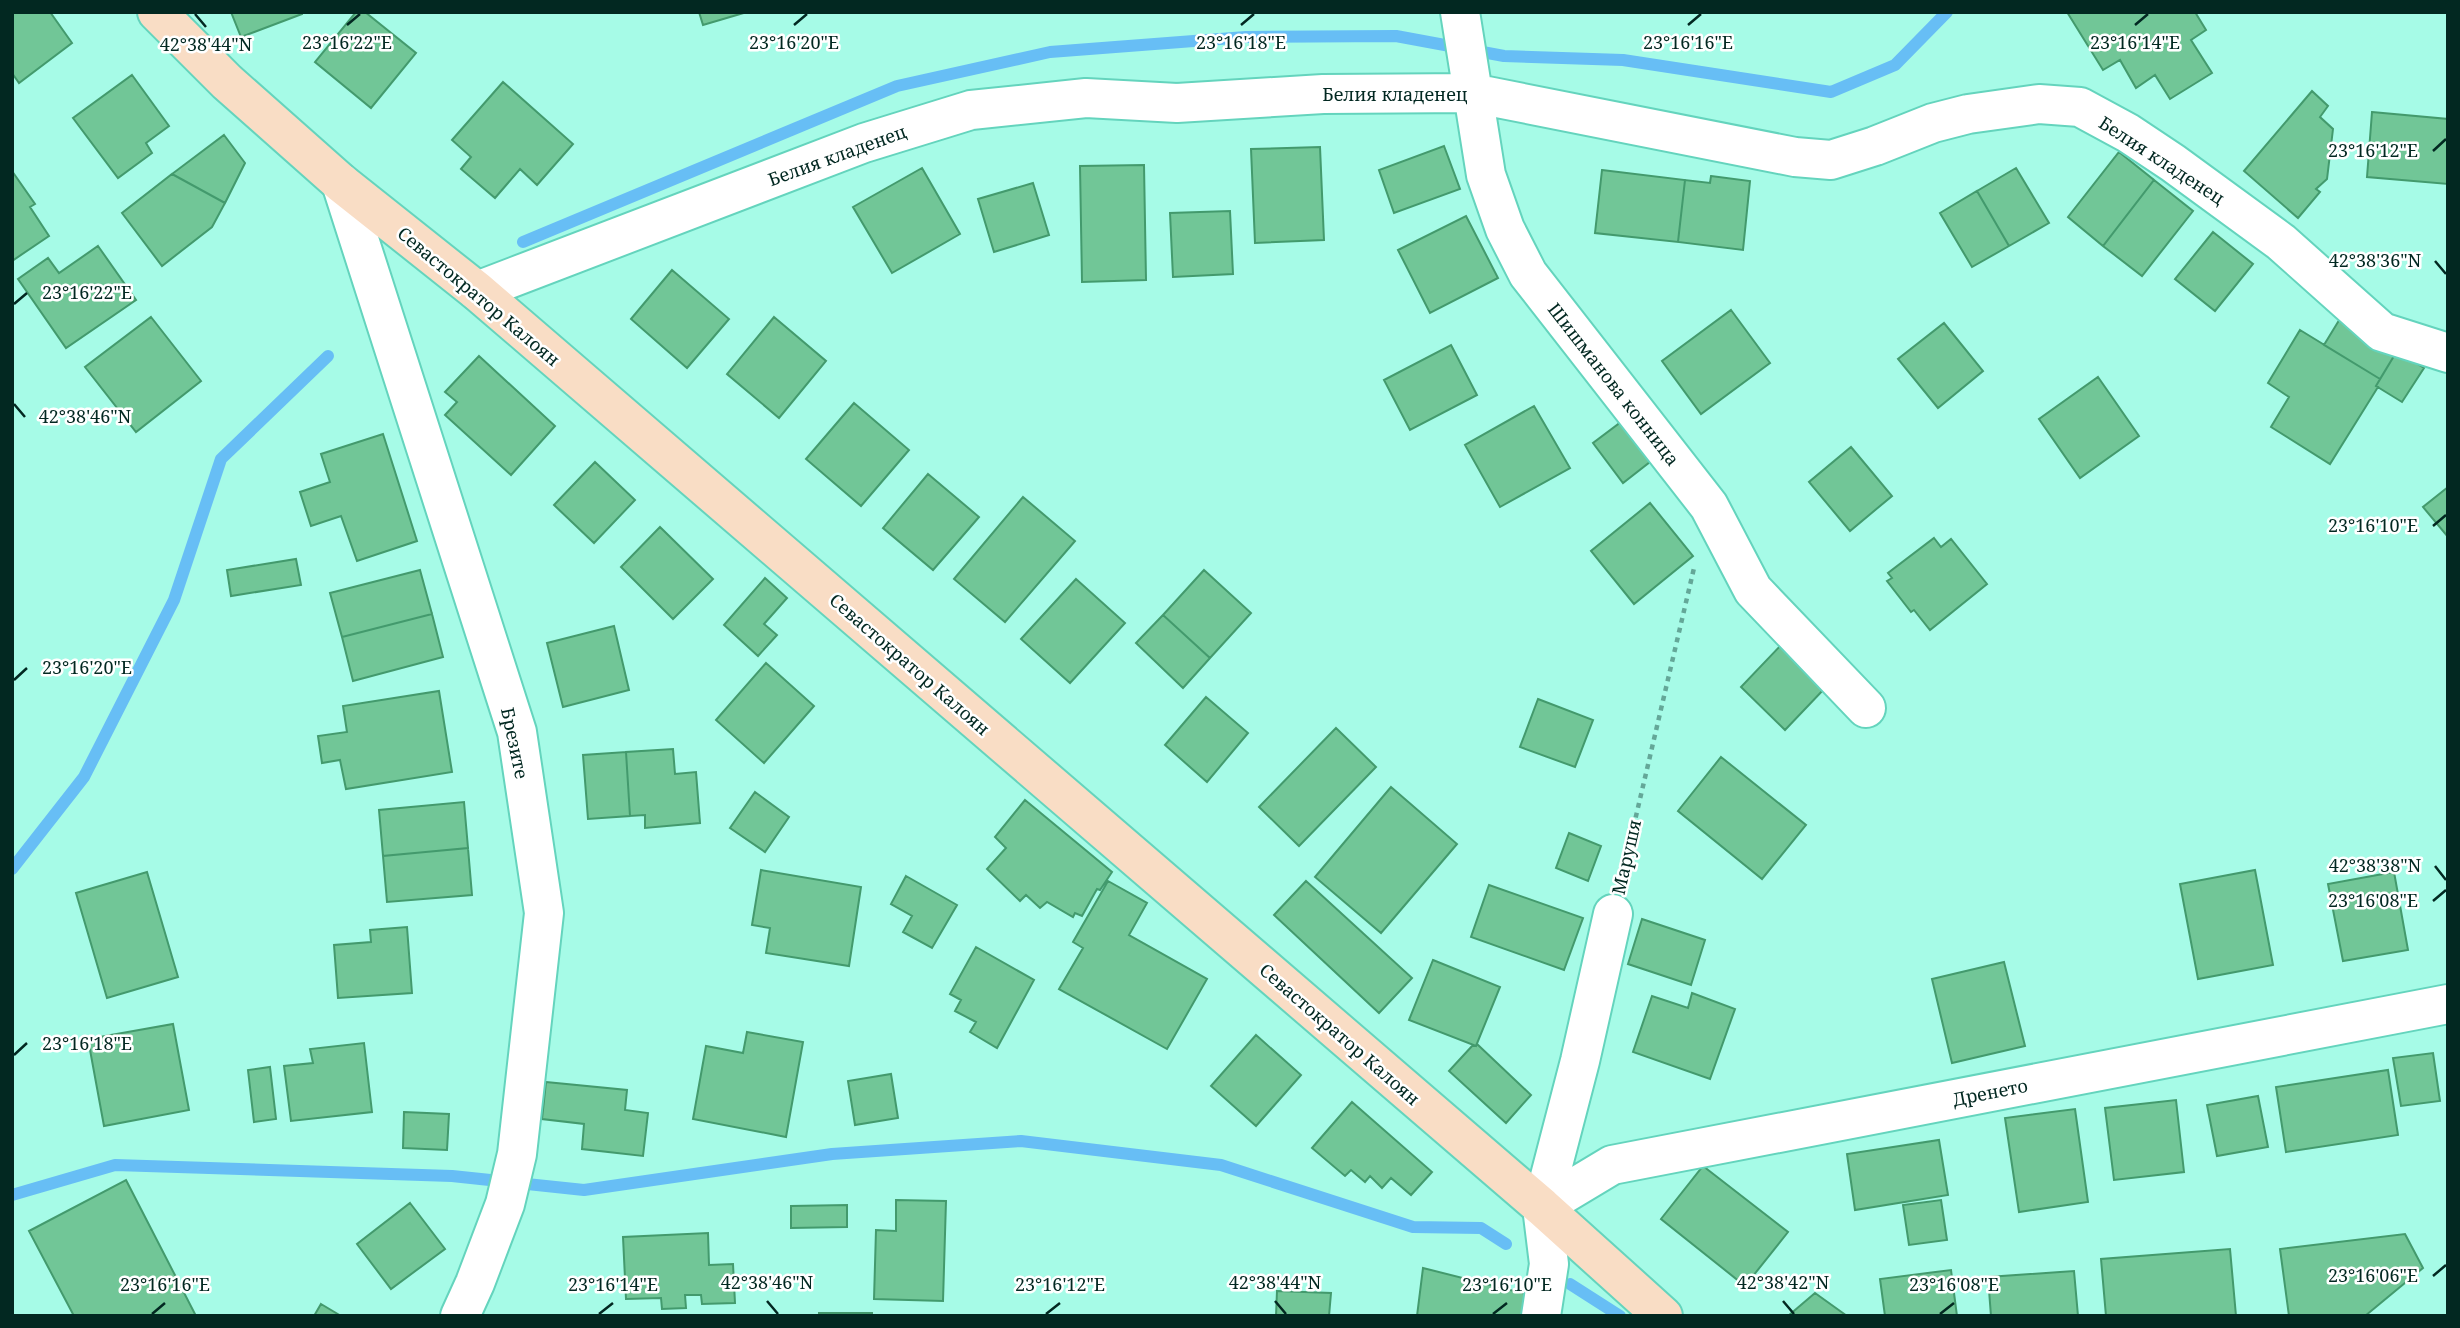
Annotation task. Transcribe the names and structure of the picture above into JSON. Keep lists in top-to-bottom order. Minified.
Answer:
{"streets":{"main road":["Севастократор Калоян"],"street":["Белия кладенец","Шишманова конница","Брезите","Марушя","Дренето"]},"crossings":[["Белия кладенец","Севастократор Калоян"],["Белия кладенец","Шишманова конница"],["Севастократор Калоян","Брезите"],["Севастократор Калоян","Марушя"],["Севастократор Калоян","Дренето"],["Шишманова конница","Марушя"],["Марушя","Дренето"]],"coordinates":["23°16'22\"E","23°16'20\"E","23°16'18\"E","23°16'16\"E","23°16'14\"E","42°38'44\"N","23°16'12\"E","42°38'36\"N","42°38'46\"N","23°16'10\"E","42°38'38\"N","23°16'08\"E","23°16'06\"E","42°38'42\"N"]}
